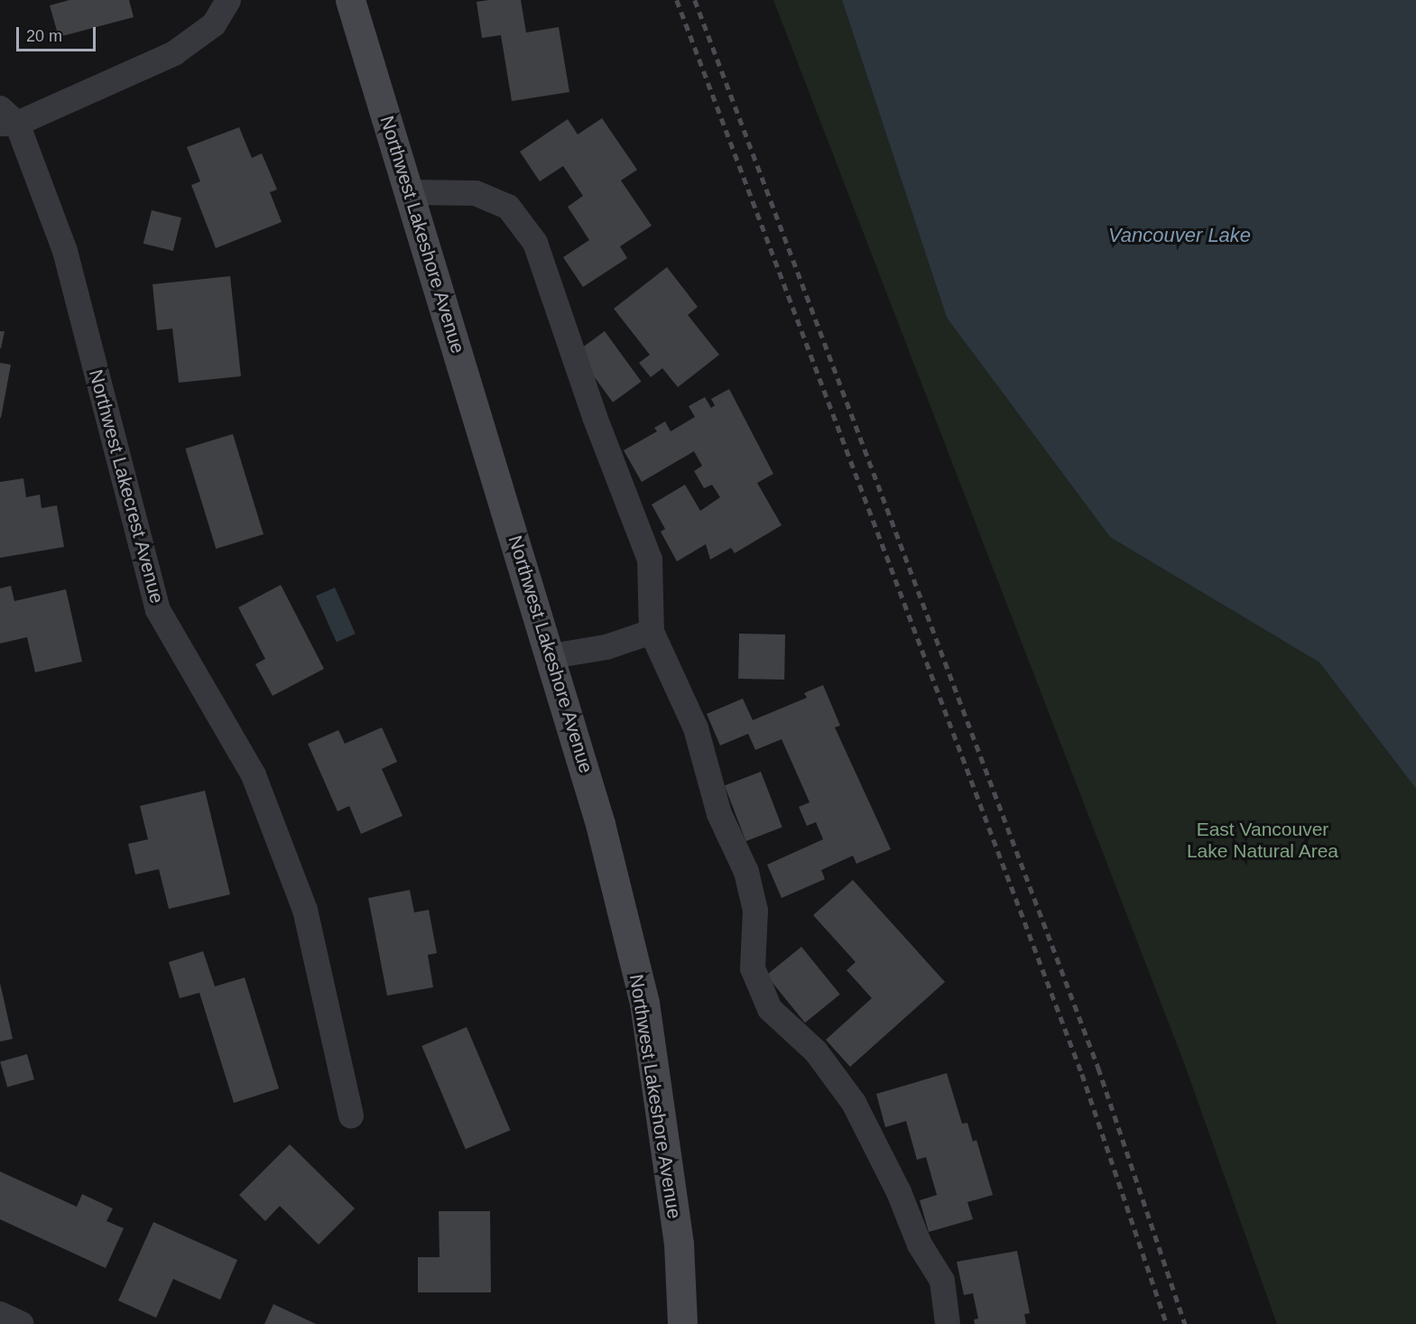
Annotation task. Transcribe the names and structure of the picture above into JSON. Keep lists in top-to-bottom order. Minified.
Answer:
{"streets":{"main road":["Northwest Lakeshore Avenue"],"street":["Northwest Lakecrest Avenue"]},"water":["Vancouver Lake"],"parks":["East Vancouver Lake Natural Area"],"scale_bar":"20 m"}
